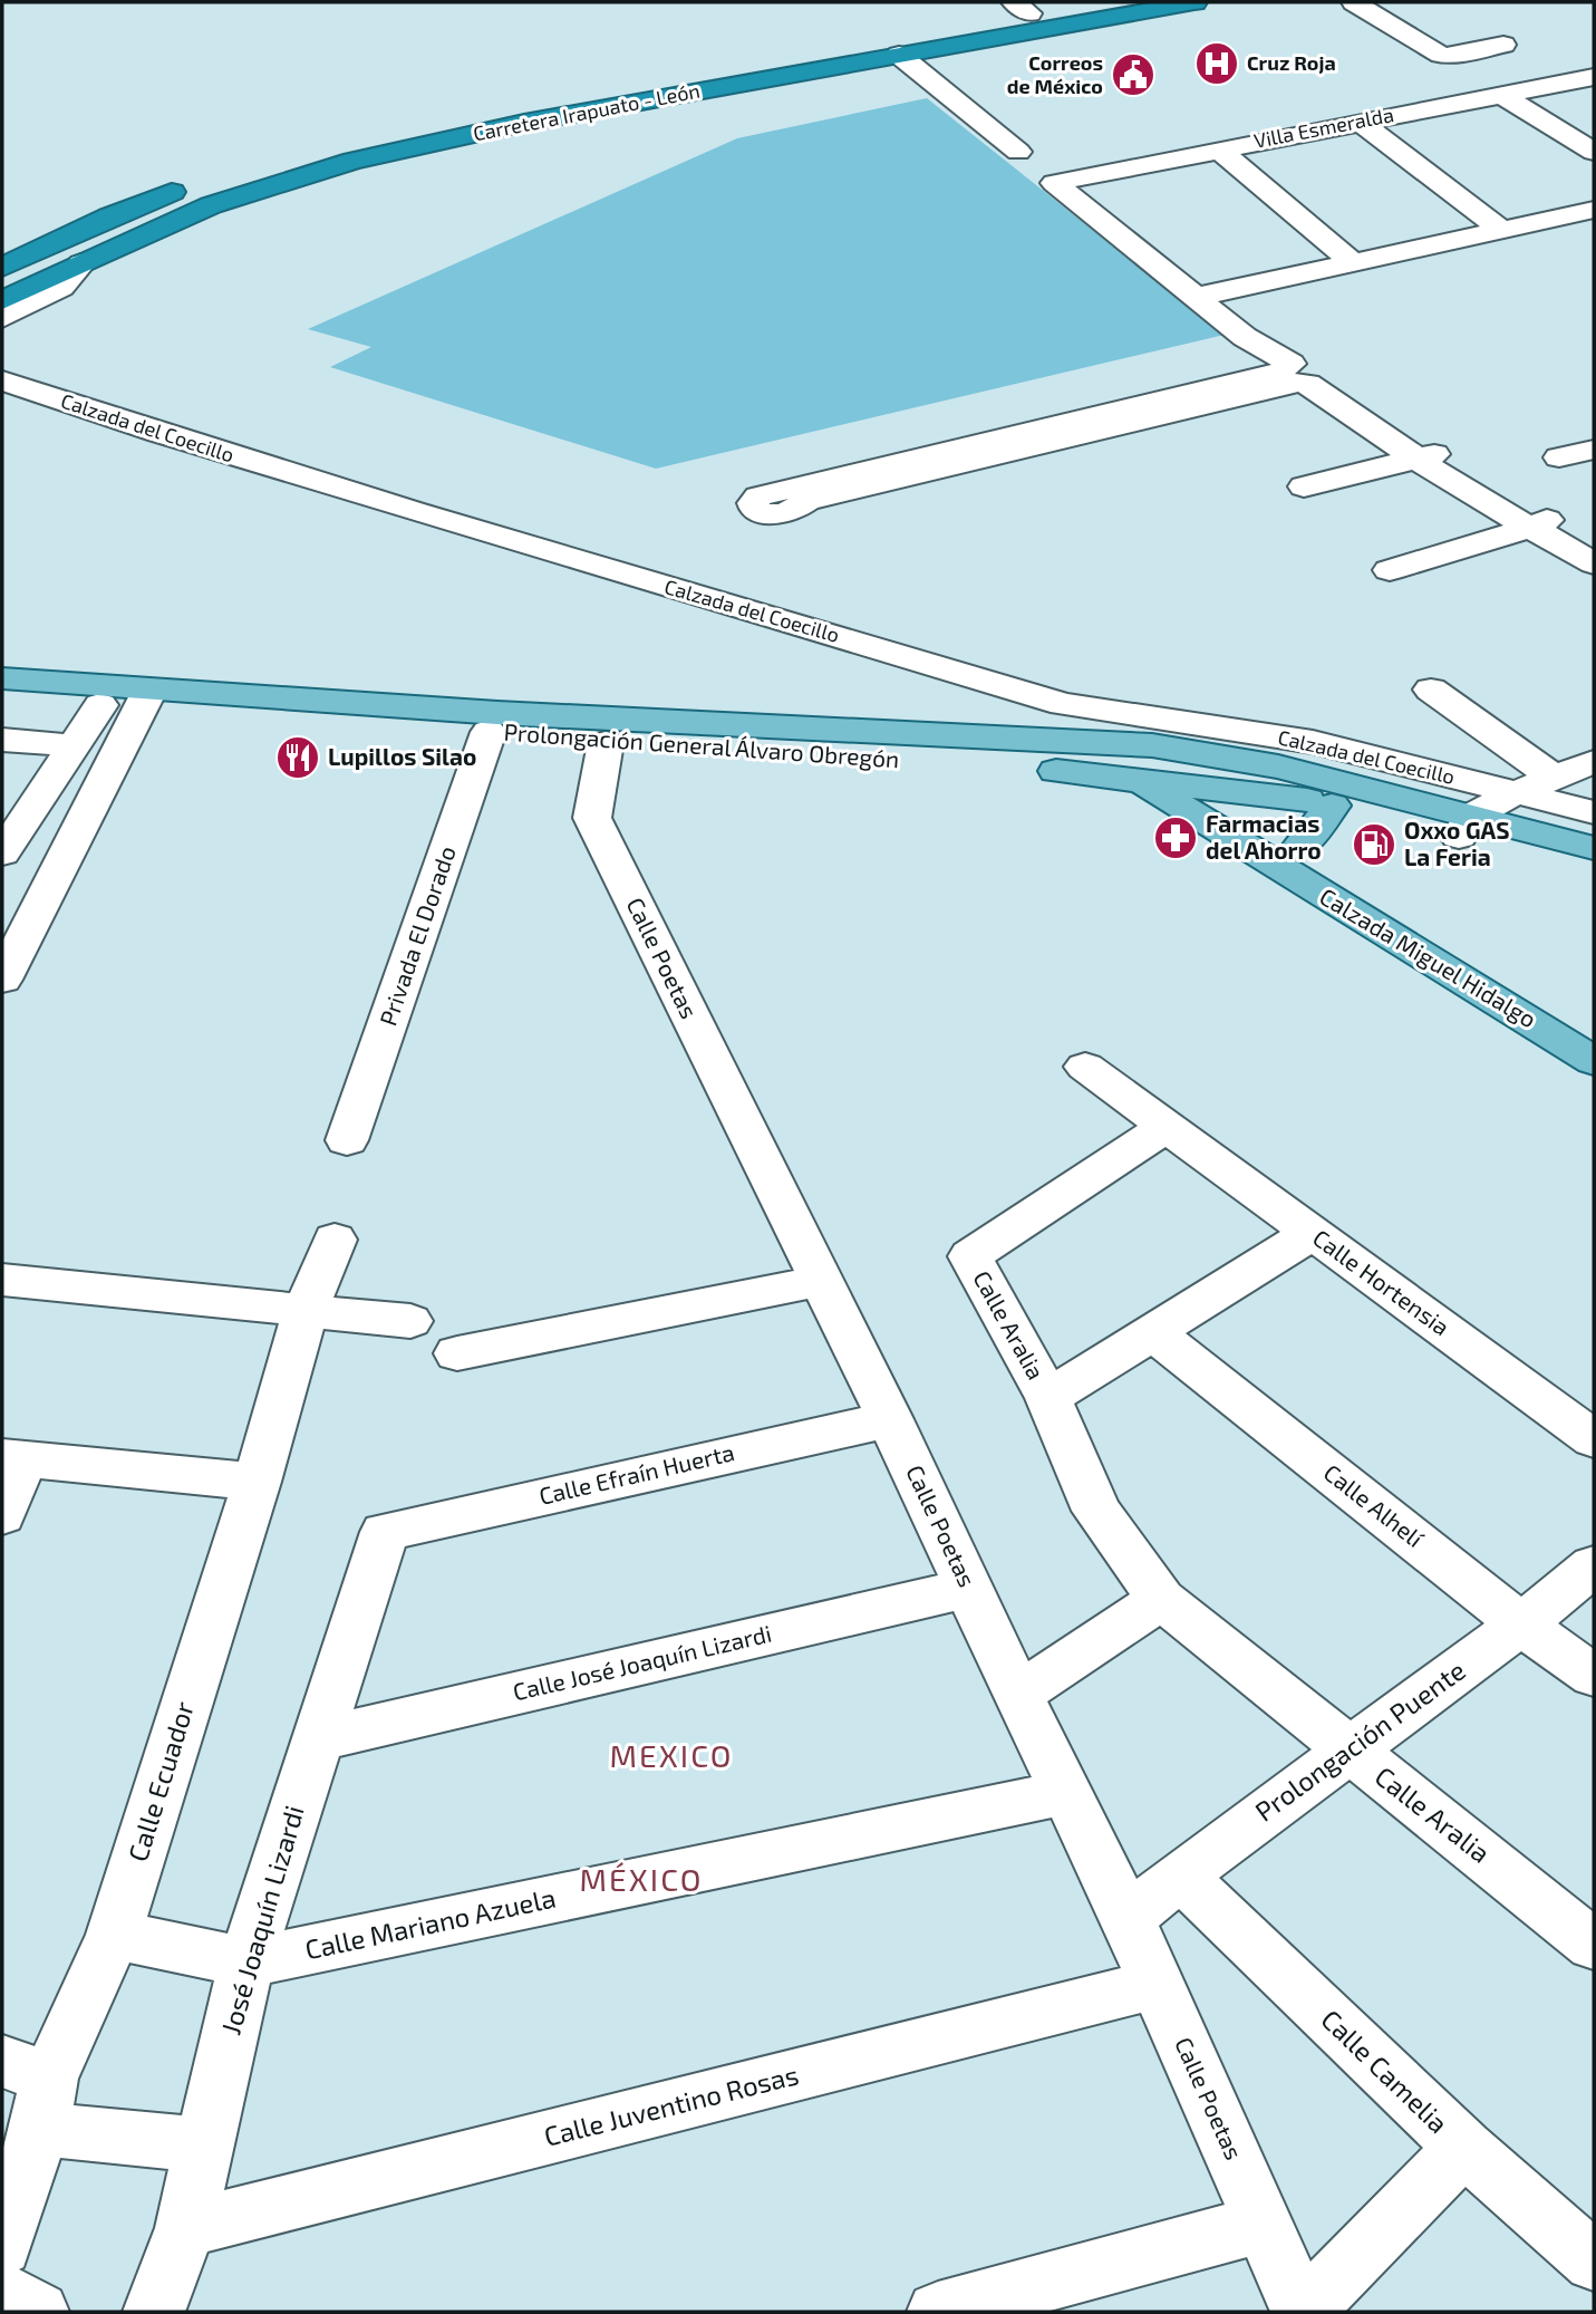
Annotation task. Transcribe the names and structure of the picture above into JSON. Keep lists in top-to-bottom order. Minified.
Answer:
{"streets":{"highway":["Carretera Irapuato - León"],"main road":["Prolongación General Álvaro Obregón","Calzada Miguel Hidalgo"],"street":["Villa Esmeralda","Calzada del Coecillo","Privada El Dorado","Calle Poetas","Calle Hortensia","Calle Aralia","Calle Efraín Huerta","Calle Alhelí","Calle José Joaquín Lizardi","Prolongación Puente","Calle Ecuador","José Joaquín Lizardi","Calle Mariano Azuela","Calle Camelia","Calle Juventino Rosas"]},"crossings":[["Calzada del Coecillo","Prolongación General Álvaro Obregón"],["Calzada del Coecillo","Calzada Miguel Hidalgo"],["Prolongación General Álvaro Obregón","Privada El Dorado"],["Prolongación General Álvaro Obregón","Calle Poetas"],["Prolongación General Álvaro Obregón","Calzada Miguel Hidalgo"],["Calle Poetas","Calle Efraín Huerta"],["Calle Poetas","Calle José Joaquín Lizardi"],["Calle Poetas","Prolongación Puente"],["Calle Poetas","Calle Mariano Azuela"],["Calle Poetas","Calle Juventino Rosas"],["Calle Hortensia","Calle Aralia"],["Calle Aralia","Prolongación Puente"],["Calle Efraín Huerta","José Joaquín Lizardi"],["Calle Alhelí","Prolongación Puente"],["Calle José Joaquín Lizardi","José Joaquín Lizardi"],["Prolongación Puente","Calle Camelia"],["Calle Ecuador","Calle Mariano Azuela"],["José Joaquín Lizardi","Calle Mariano Azuela"],["José Joaquín Lizardi","Calle Juventino Rosas"]],"districts":["MEXICO","MÉXICO"],"places":{"hospital":["Cruz Roja"],"public building":["Correos de México"],"restaurant":["Lupillos Silao"],"pharmacy":["Farmacias del Ahorro"],"fuel station":["Oxxo GAS La Feria"]}}
